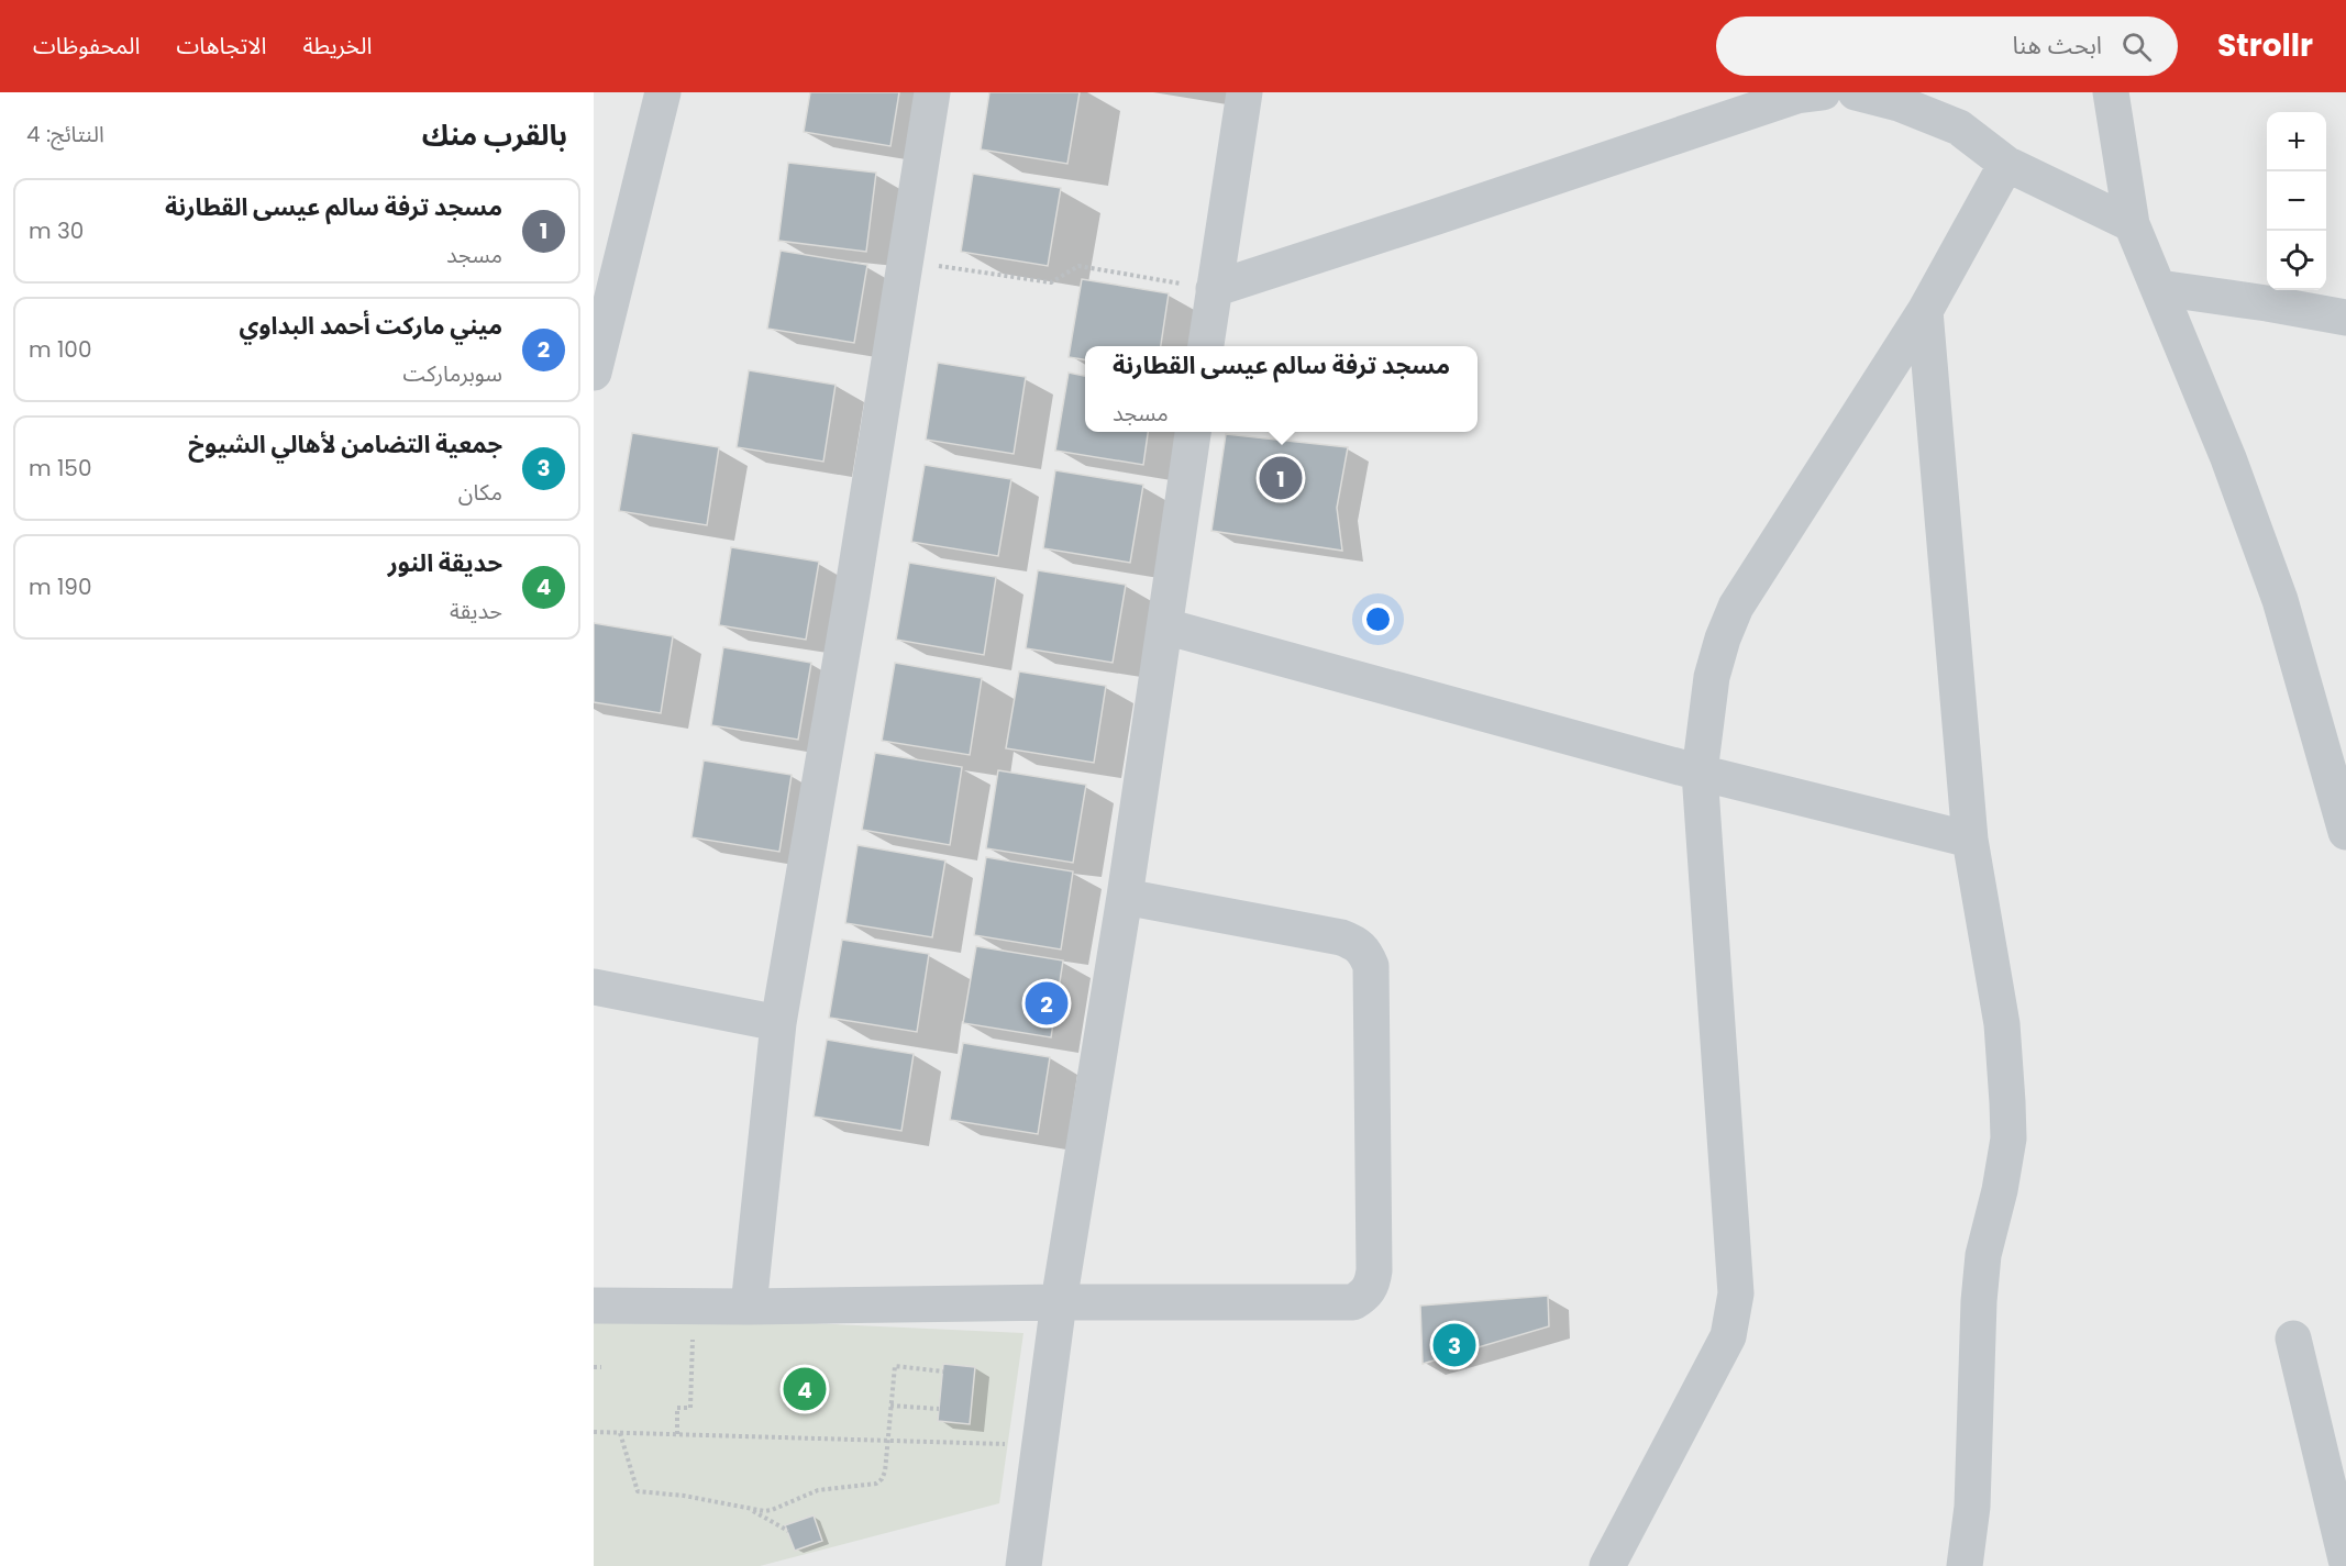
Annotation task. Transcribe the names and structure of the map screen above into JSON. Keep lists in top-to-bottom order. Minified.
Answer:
{"page":{"header":"Strollr","search":"ابحث هنا","nav":["الخريطة","الاتجاهات","المحفوظات"],"heading":["بالقرب منك","النتائج: 4"],"map_buttons":["+","−"],"list":[{"mark":"1","name":"مسجد ترفة سالم عيسى القطارنة","note":"مسجد","value":"30 m"},{"mark":"2","name":"ميني ماركت أحمد البداوي","note":"سوبرماركت","value":"100 m"},{"mark":"3","name":"جمعية التضامن لأهالي الشيوخ","note":"مكان","value":"150 m"},{"mark":"4","name":"حديقة النور","note":"حديقة","value":"190 m"}],"popup":["مسجد ترفة سالم عيسى القطارنة","مسجد"],"pins":["1","2","3","4"]}}
